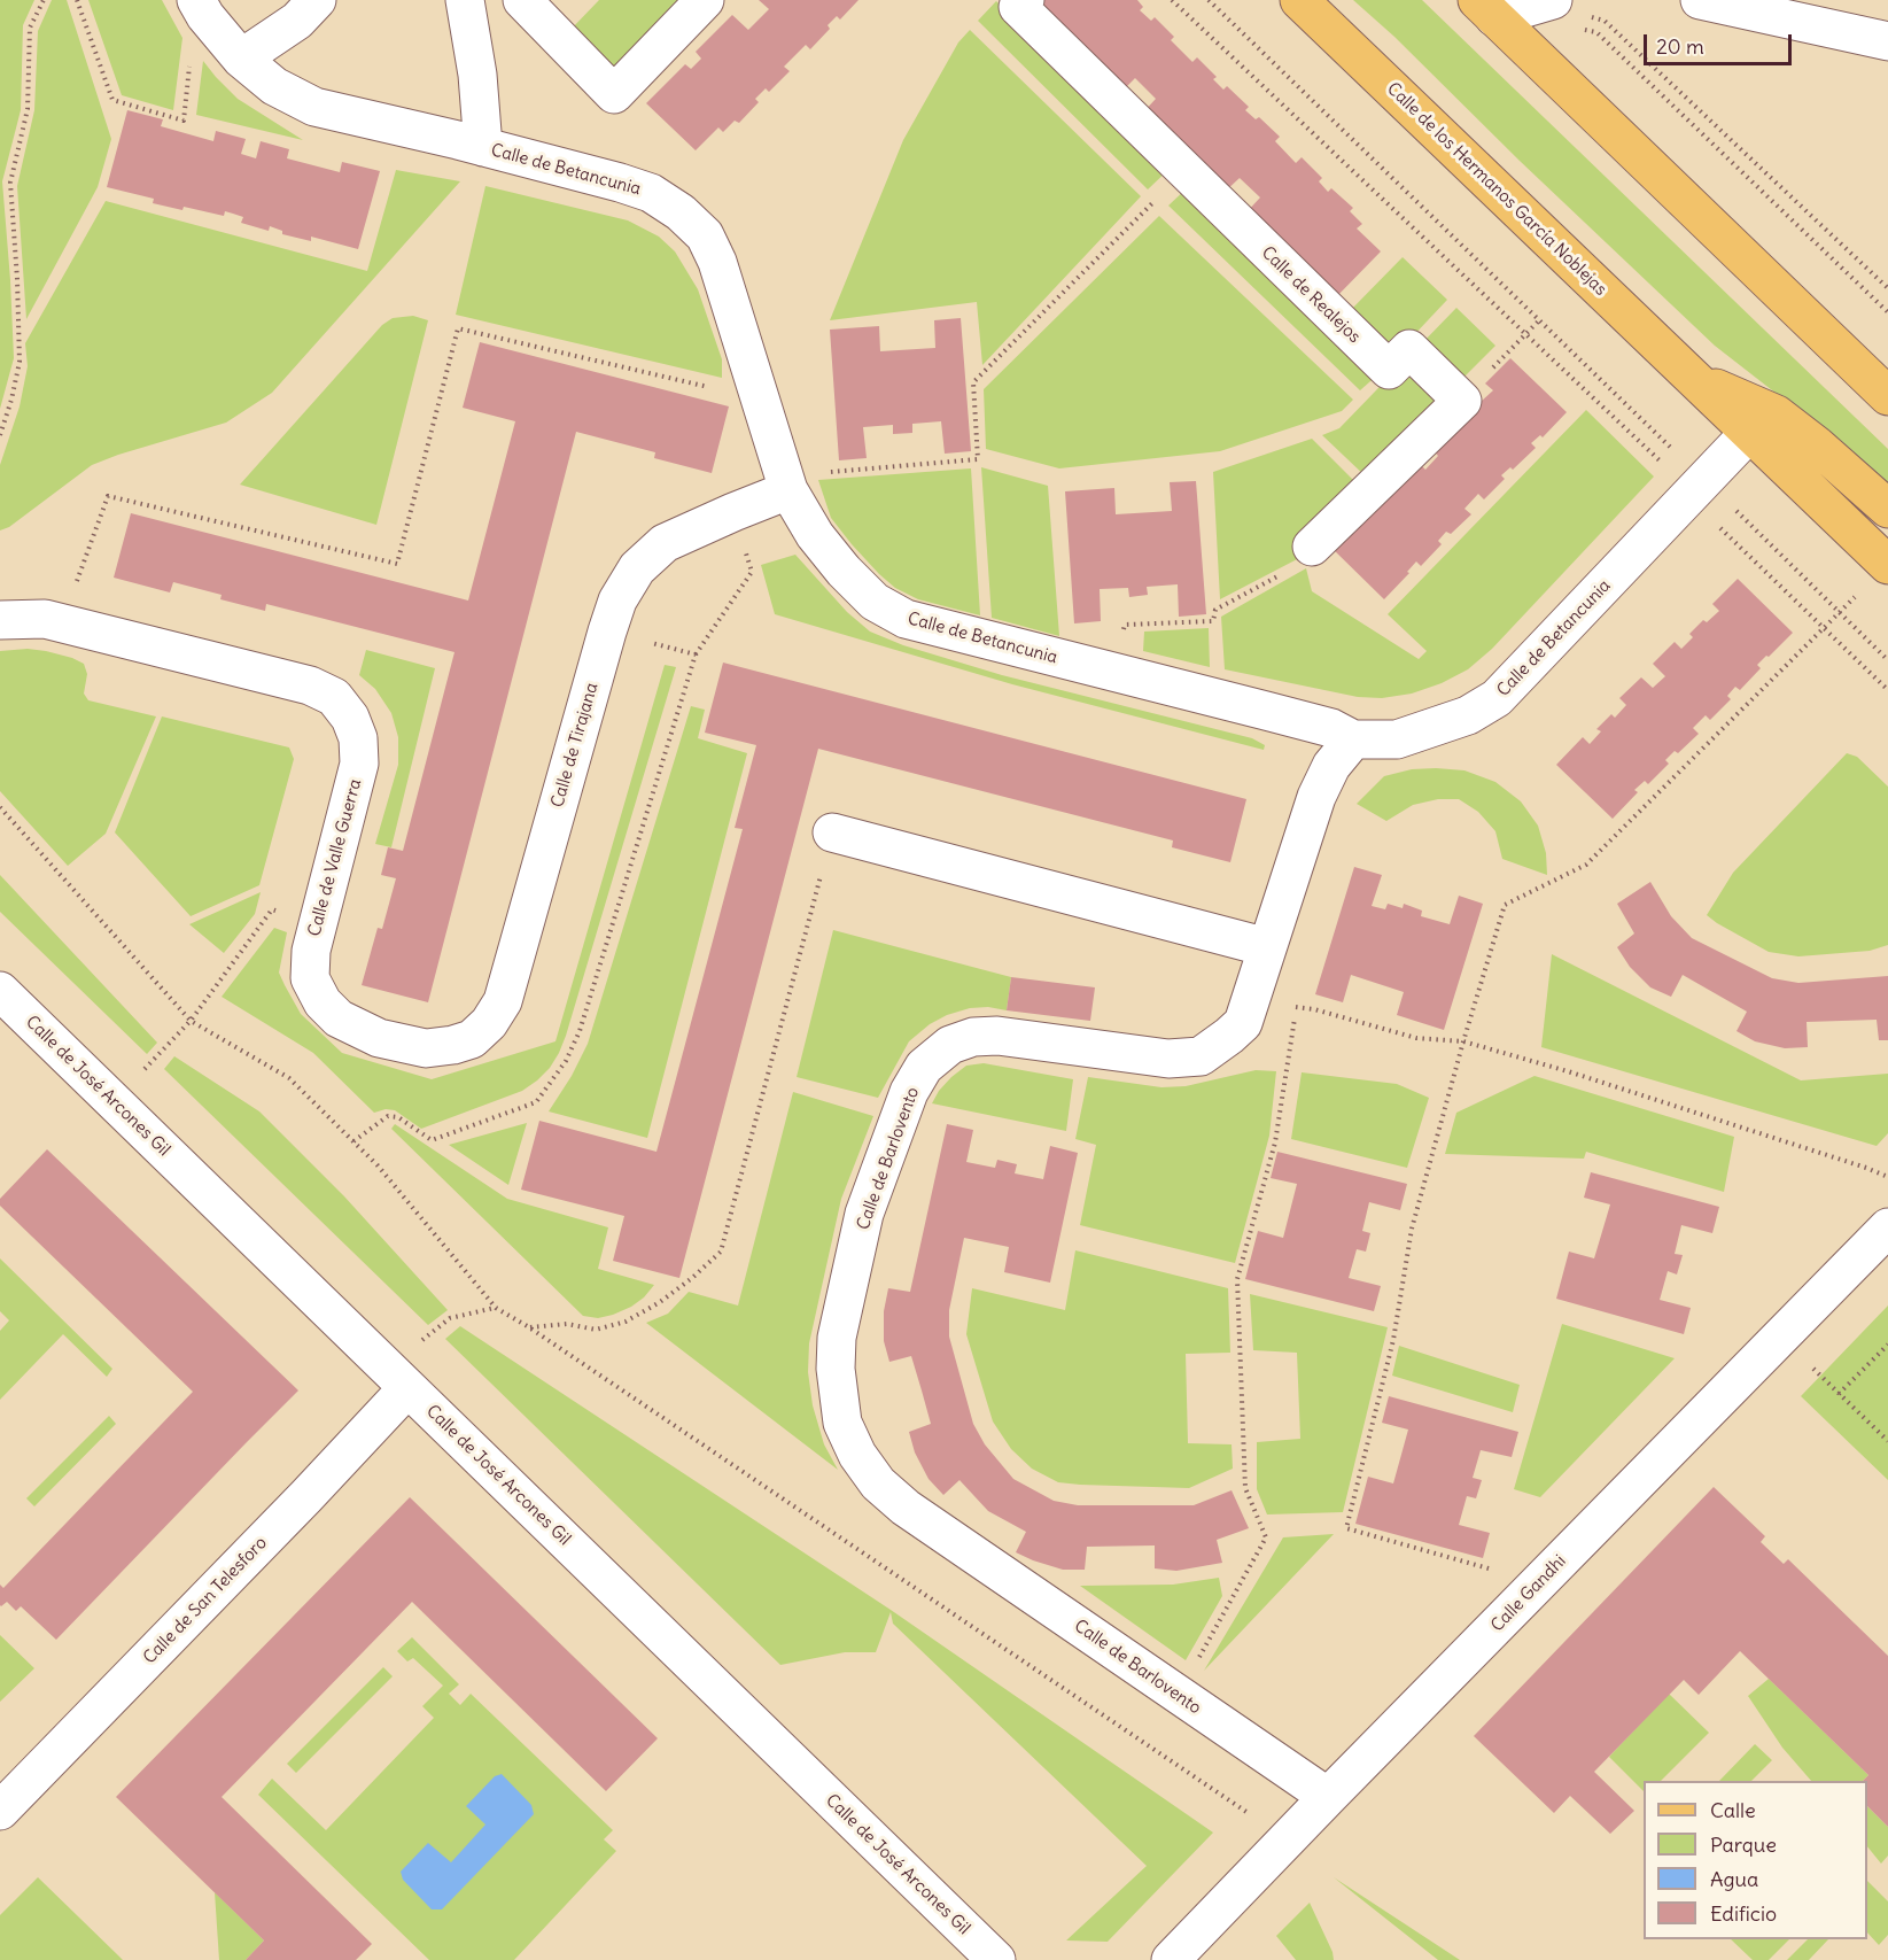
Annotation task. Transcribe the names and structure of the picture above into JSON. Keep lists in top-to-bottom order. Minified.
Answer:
{"streets":{"main road":["Calle de los Hermanos García Noblejas"],"street":["Calle de Betancunia","Calle de Realejos","Calle de Tirajana","Calle de Valle Guerra","Calle de José Arcones Gil","Calle de Barlovento","Calle Gandhi","Calle de San Telesforo"]},"crossings":[["Calle de Betancunia","Calle de los Hermanos García Noblejas"],["Calle de Betancunia","Calle de Tirajana"],["Calle de Betancunia","Calle de Barlovento"],["Calle de Tirajana","Calle de Valle Guerra"],["Calle de José Arcones Gil","Calle de San Telesforo"],["Calle de Barlovento","Calle Gandhi"]],"legend":["Calle","Parque","Agua","Edificio"],"scale_bar":"20 m"}
